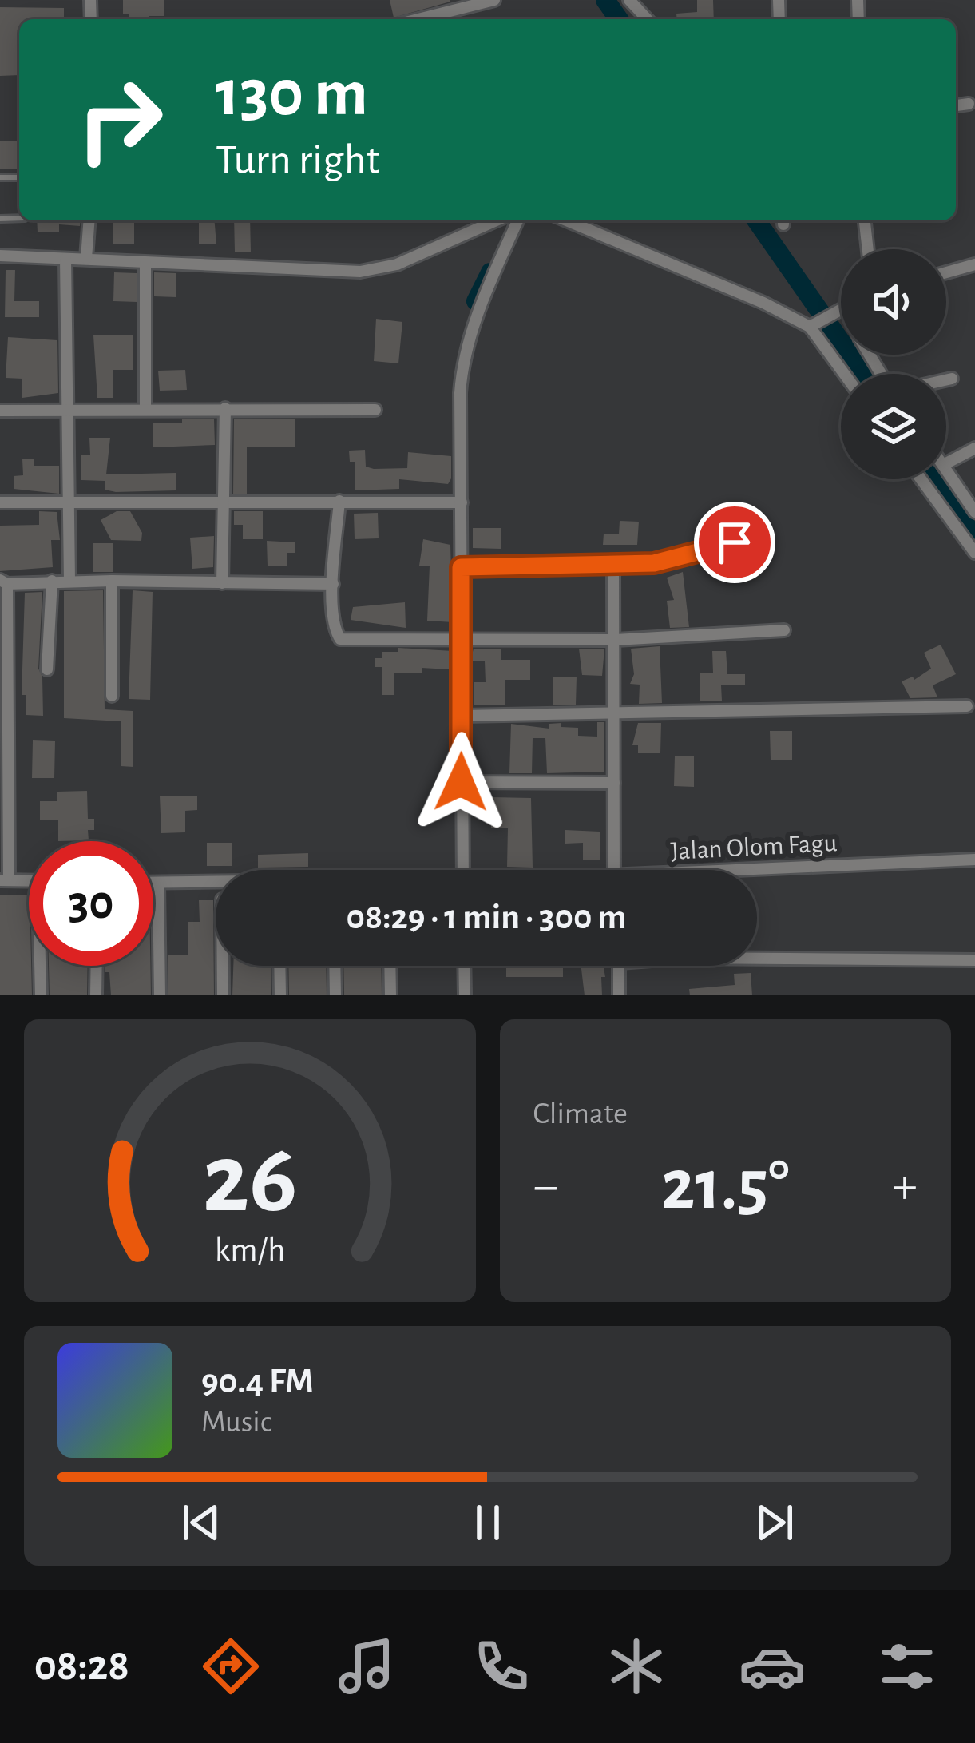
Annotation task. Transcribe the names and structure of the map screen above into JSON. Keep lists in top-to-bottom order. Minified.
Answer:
{"streets":{"street":["Jalan Olom Fagu"]},"page":{"turn":["130 m","Turn right"],"limit":"30","trip":"08:29 · 1 min · 300 m","tile":"Climate","heat":["−","21.5°","+"],"song":["90.4 FM","Music"],"tabs":"08:28","gauge":["26","km/h"]}}
